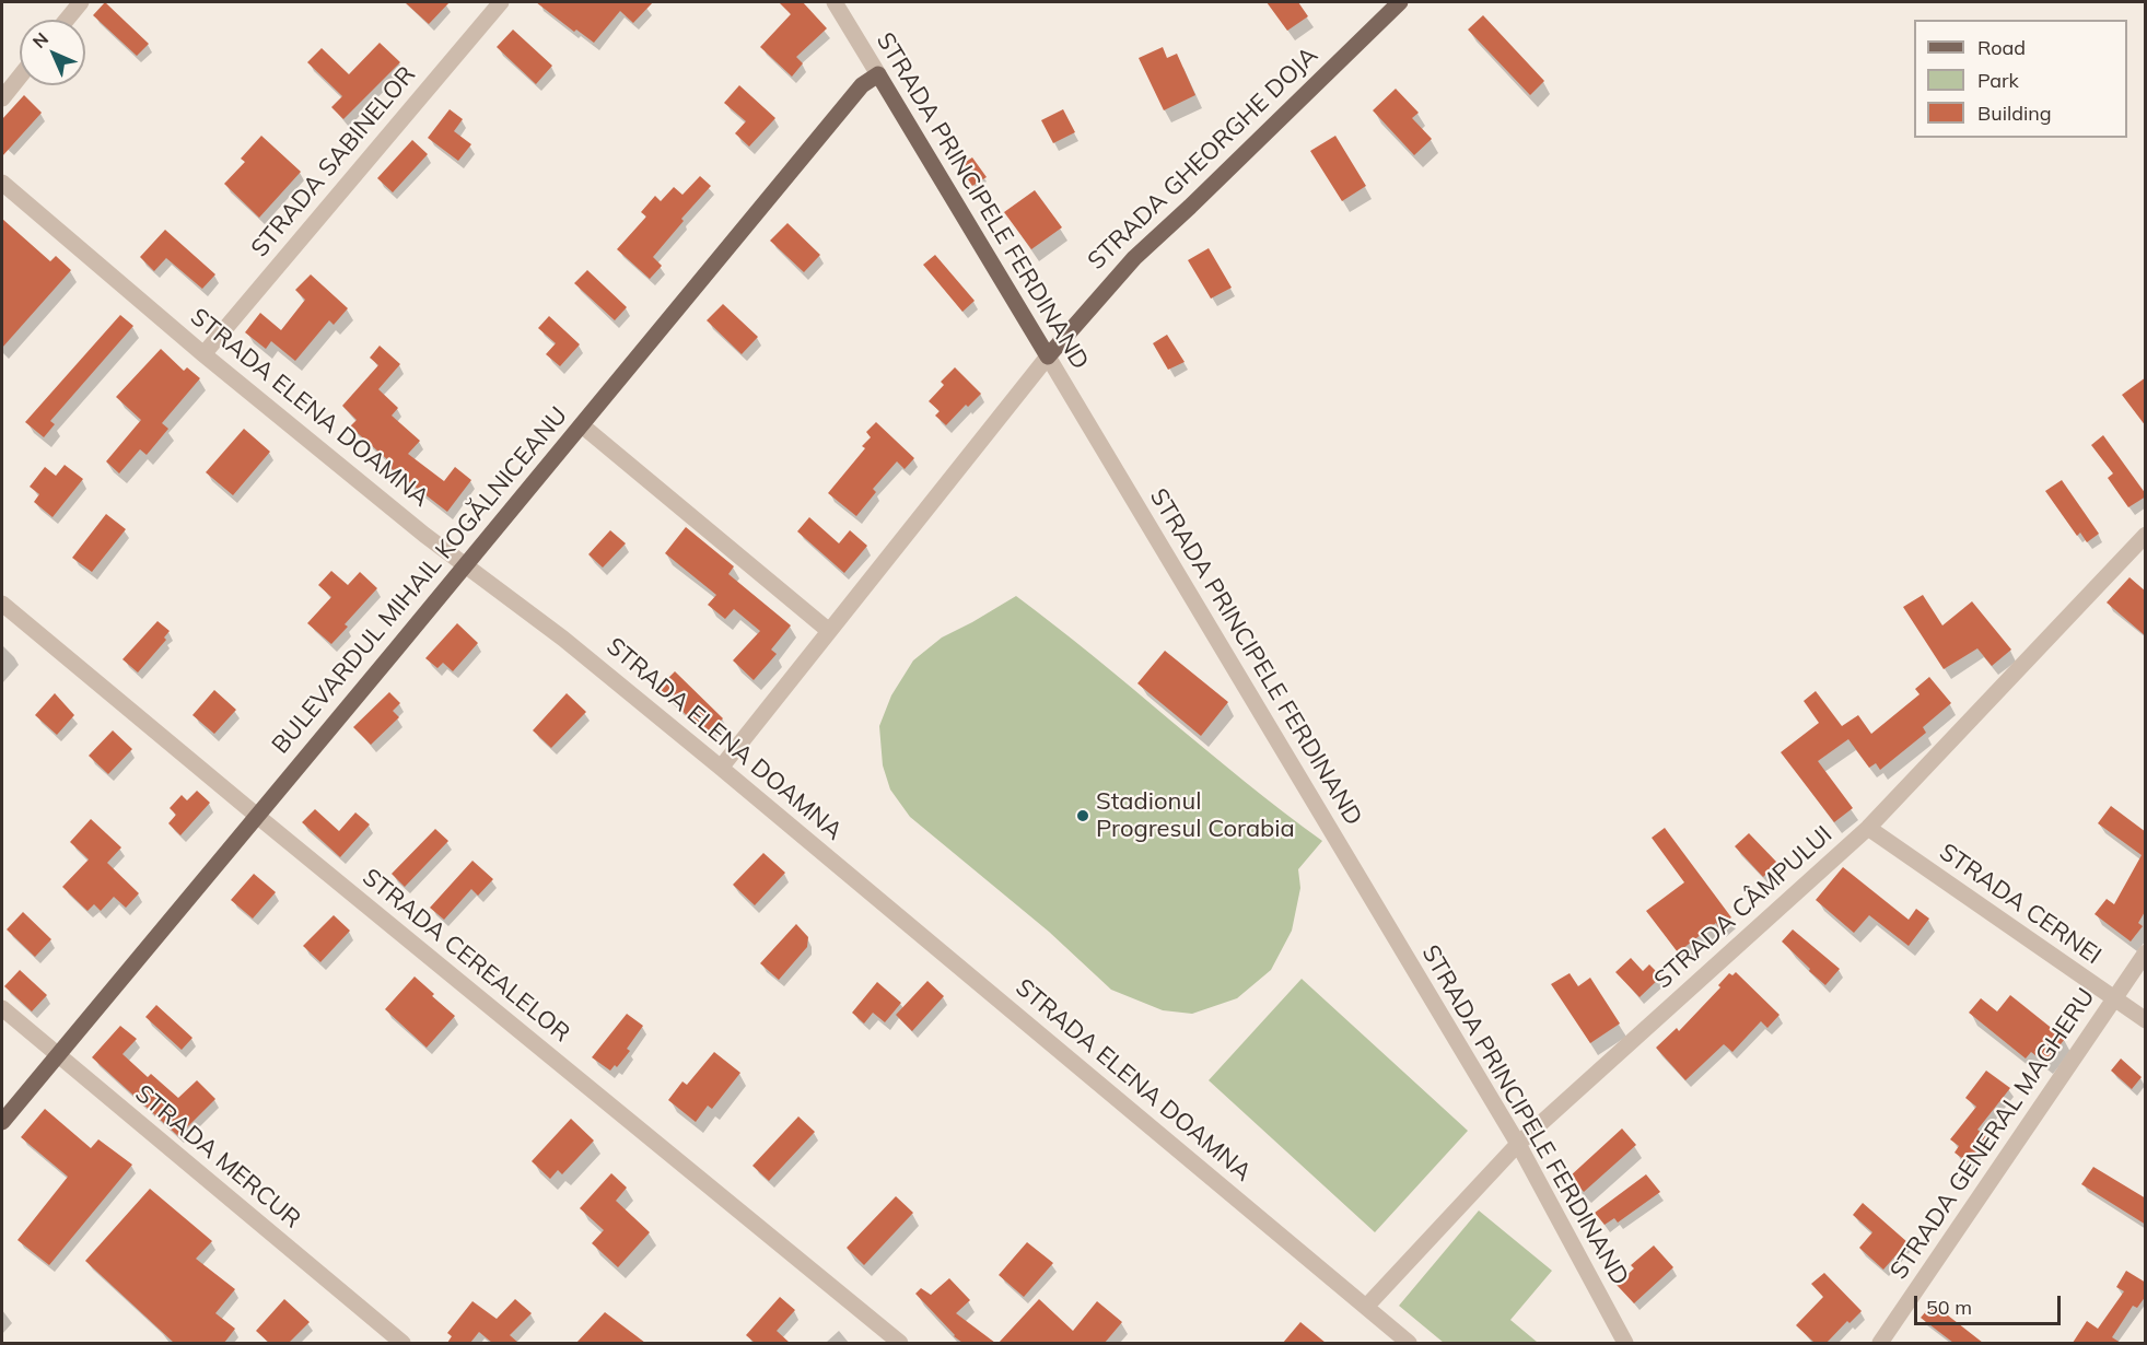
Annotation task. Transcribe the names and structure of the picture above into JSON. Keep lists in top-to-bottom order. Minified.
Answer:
{"streets":{"main road":["STRADA GHEORGHE DOJA","STRADA PRINCIPELE FERDINAND","BULEVARDUL MIHAIL KOGĂLNICEANU"],"street":["STRADA SABINELOR","STRADA ELENA DOAMNA","STRADA CERNEI","STRADA CÂMPULUI","STRADA CEREALELOR","STRADA GENERAL MAGHERU","STRADA MERCUR"]},"crossings":[["STRADA GHEORGHE DOJA","STRADA PRINCIPELE FERDINAND"],["STRADA SABINELOR","STRADA ELENA DOAMNA"],["STRADA PRINCIPELE FERDINAND","BULEVARDUL MIHAIL KOGĂLNICEANU"],["STRADA PRINCIPELE FERDINAND","STRADA CÂMPULUI"],["STRADA ELENA DOAMNA","BULEVARDUL MIHAIL KOGĂLNICEANU"],["STRADA ELENA DOAMNA","STRADA CÂMPULUI"],["BULEVARDUL MIHAIL KOGĂLNICEANU","STRADA CEREALELOR"],["BULEVARDUL MIHAIL KOGĂLNICEANU","STRADA MERCUR"],["STRADA CERNEI","STRADA CÂMPULUI"],["STRADA CERNEI","STRADA GENERAL MAGHERU"]],"places":["Stadionul Progresul Corabia"],"legend":["Road","Park","Building"],"scale_bar":"50 m","north":"top left"}
